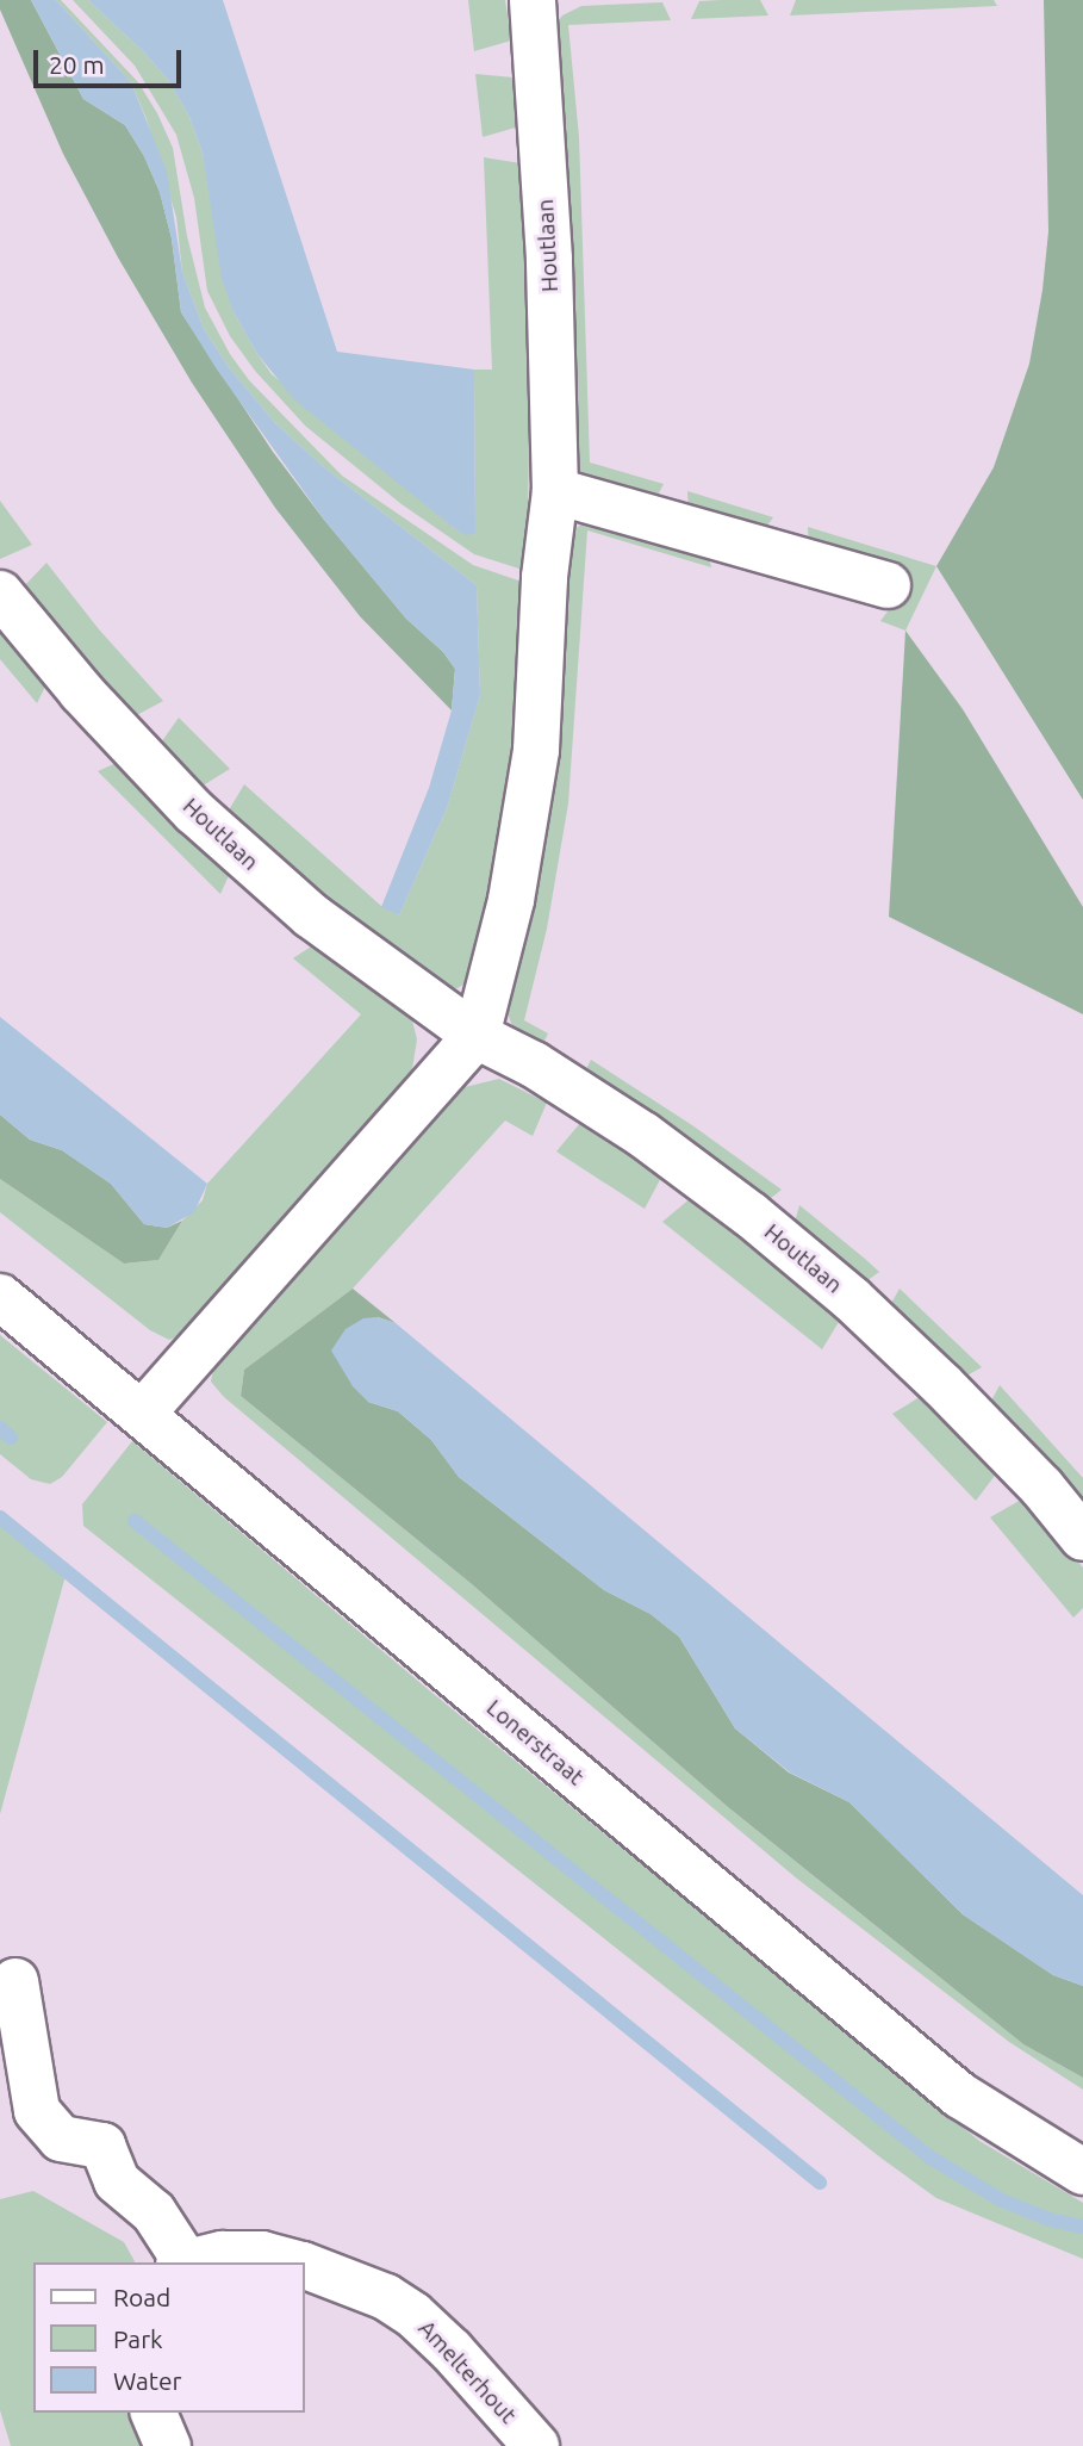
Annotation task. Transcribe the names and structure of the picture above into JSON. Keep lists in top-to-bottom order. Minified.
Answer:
{"streets":{"street":["Houtlaan","Lonerstraat","Amelterhout"]},"crossings":[["Houtlaan","Lonerstraat"]],"legend":["Road","Park","Water"],"scale_bar":"20 m"}
